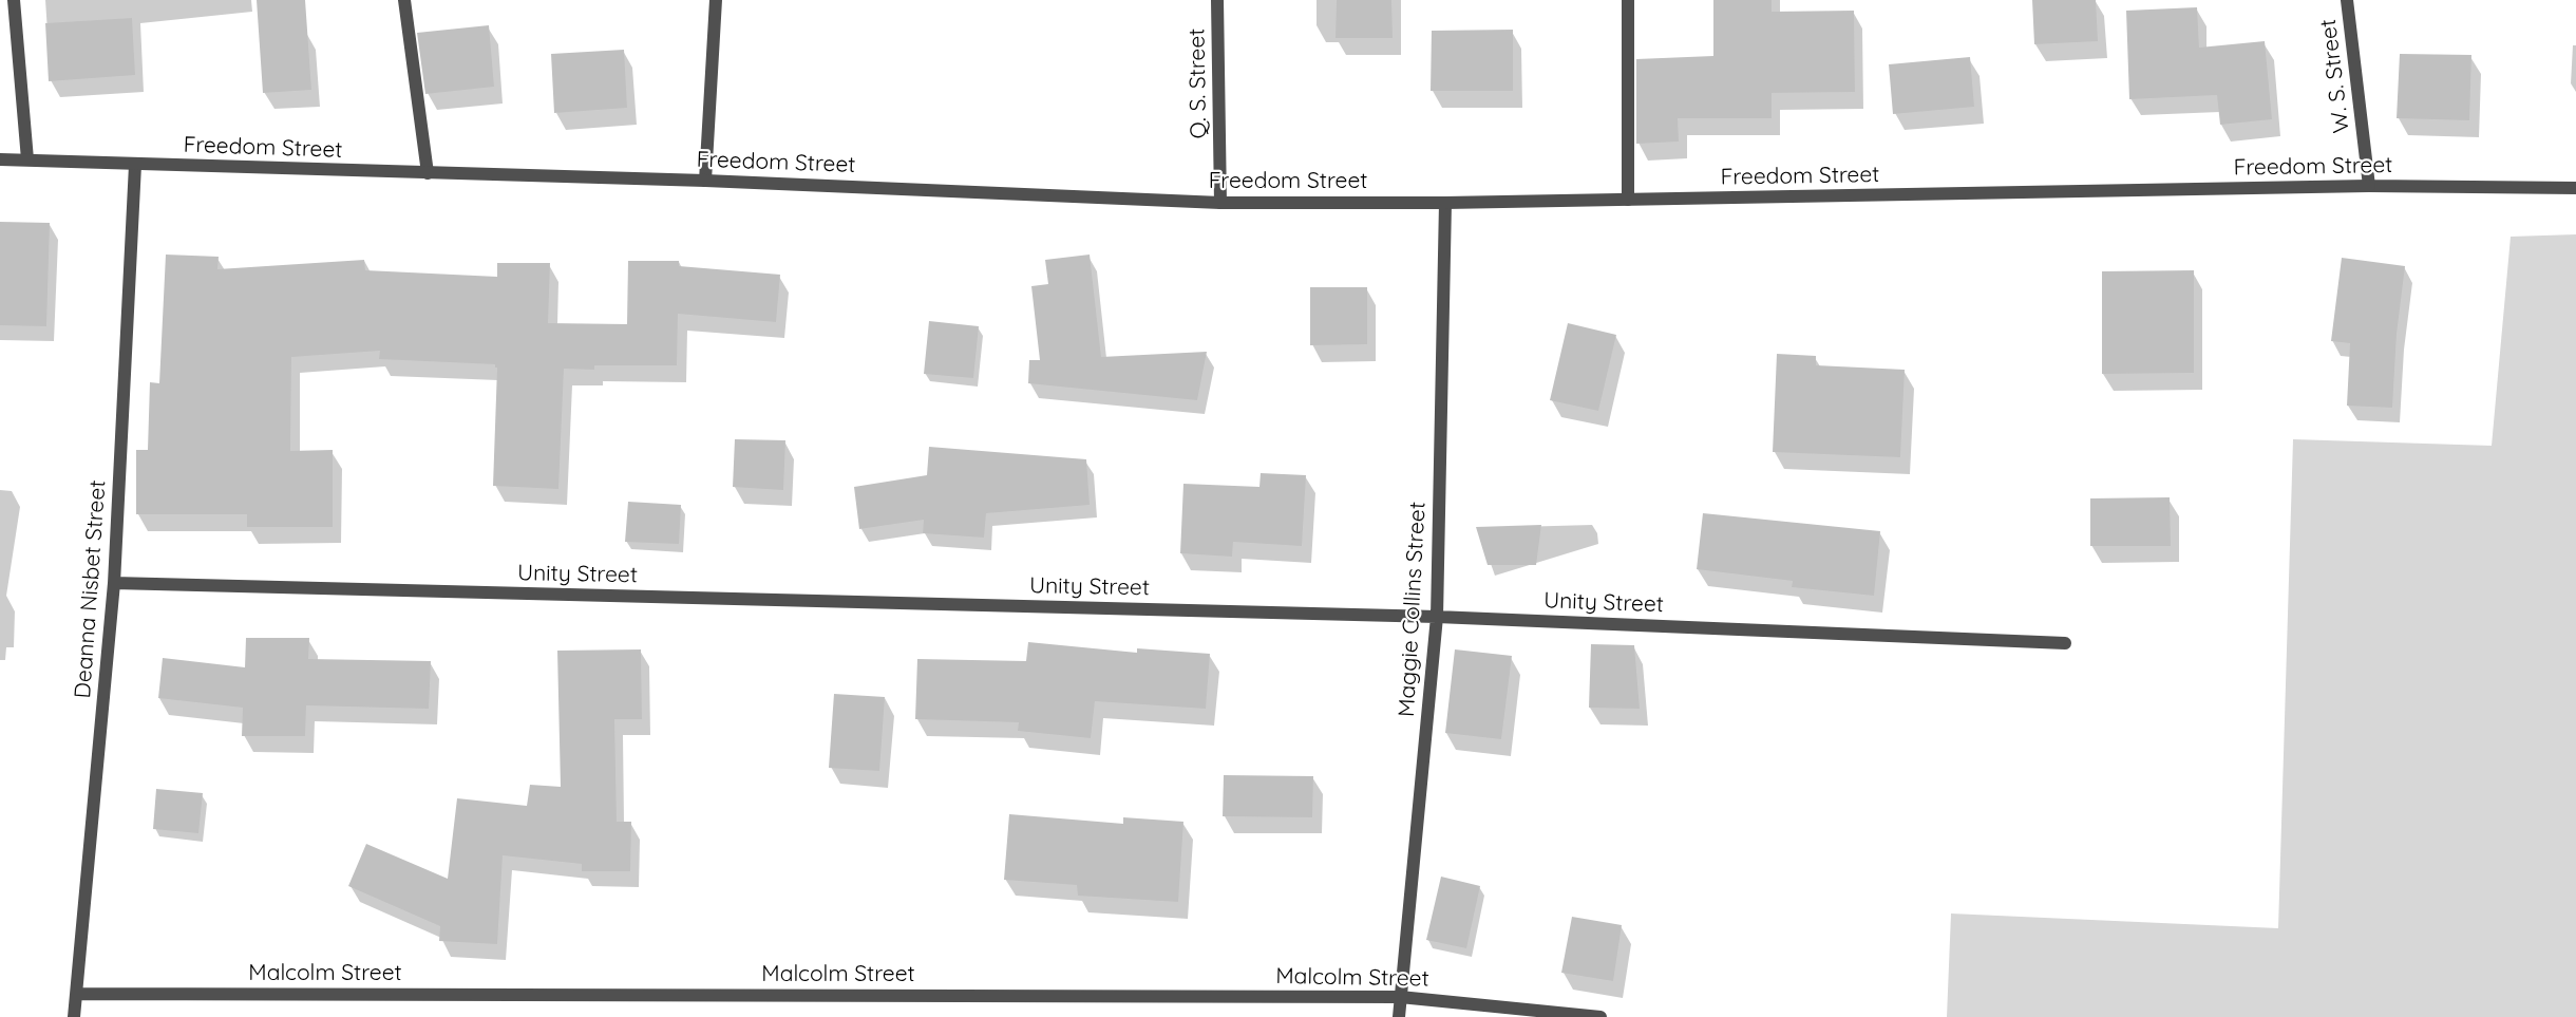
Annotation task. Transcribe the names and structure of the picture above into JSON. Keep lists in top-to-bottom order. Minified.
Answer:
{"streets":{"street":["W. S. Street","Q. S. Street","Freedom Street","Unity Street","Deanna Nisbet Street","Maggie Collins Street","Malcolm Street"]},"crossings":[["W. S. Street","Freedom Street"],["Q. S. Street","Freedom Street"],["Freedom Street","Deanna Nisbet Street"],["Freedom Street","Maggie Collins Street"],["Unity Street","Deanna Nisbet Street"],["Unity Street","Maggie Collins Street"],["Deanna Nisbet Street","Malcolm Street"],["Maggie Collins Street","Malcolm Street"]]}
